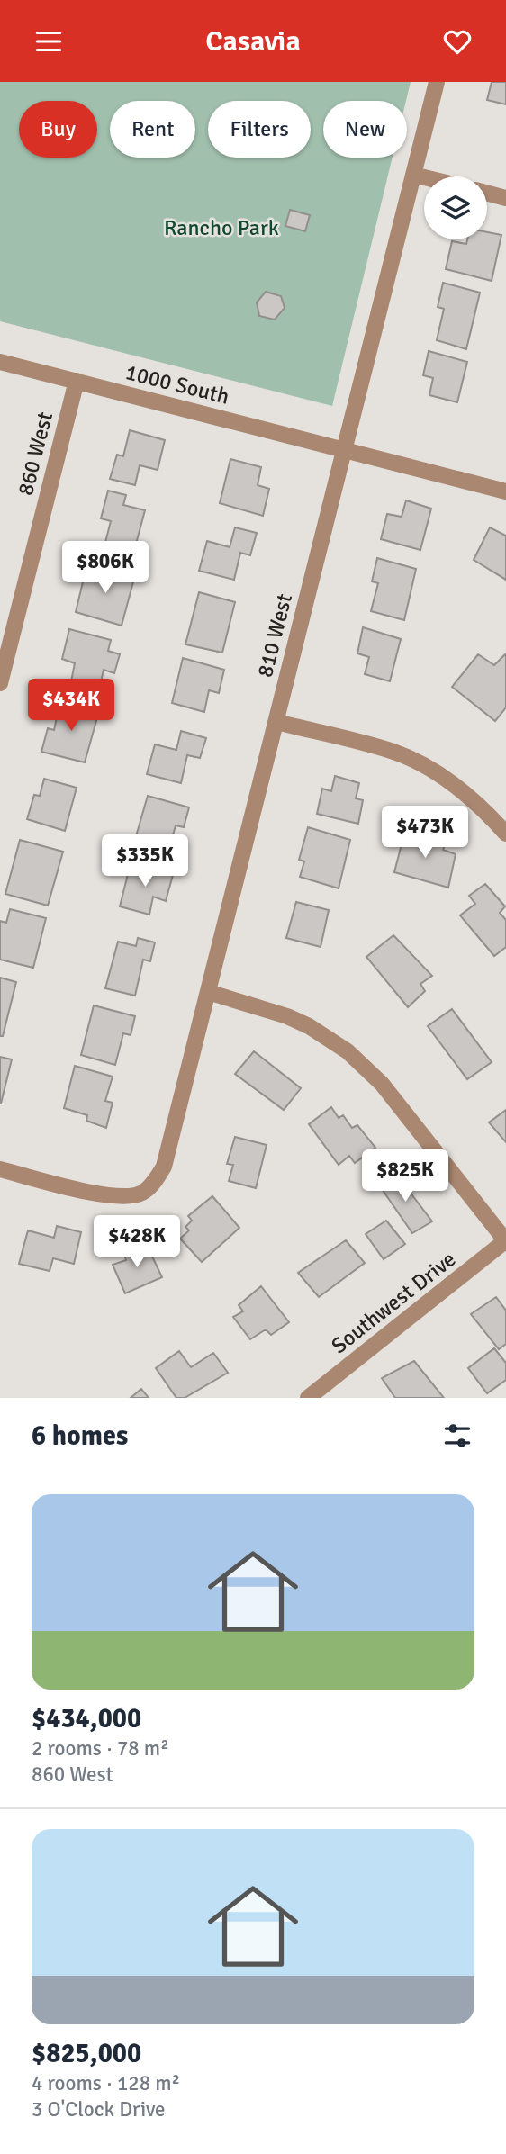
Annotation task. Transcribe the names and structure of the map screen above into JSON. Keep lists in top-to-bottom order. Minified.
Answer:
{"streets":{"street":["1000 South","860 West","810 West","Southwest Drive"]},"crossings":[["1000 South","860 West"],["1000 South","810 West"]],"parks":["Rancho Park"],"page":{"header":"Casavia","chip":["Buy","Rent","Filters","New"],"price":["$806K","$434K","$473K","$335K","$825K","$428K"],"heading":"6 homes","list":[{"name":"$434,000","note":"2 rooms · 78 m² · 860 West"},{"name":"$825,000","note":"4 rooms · 128 m² · 3 O'Clock Drive"}]}}
